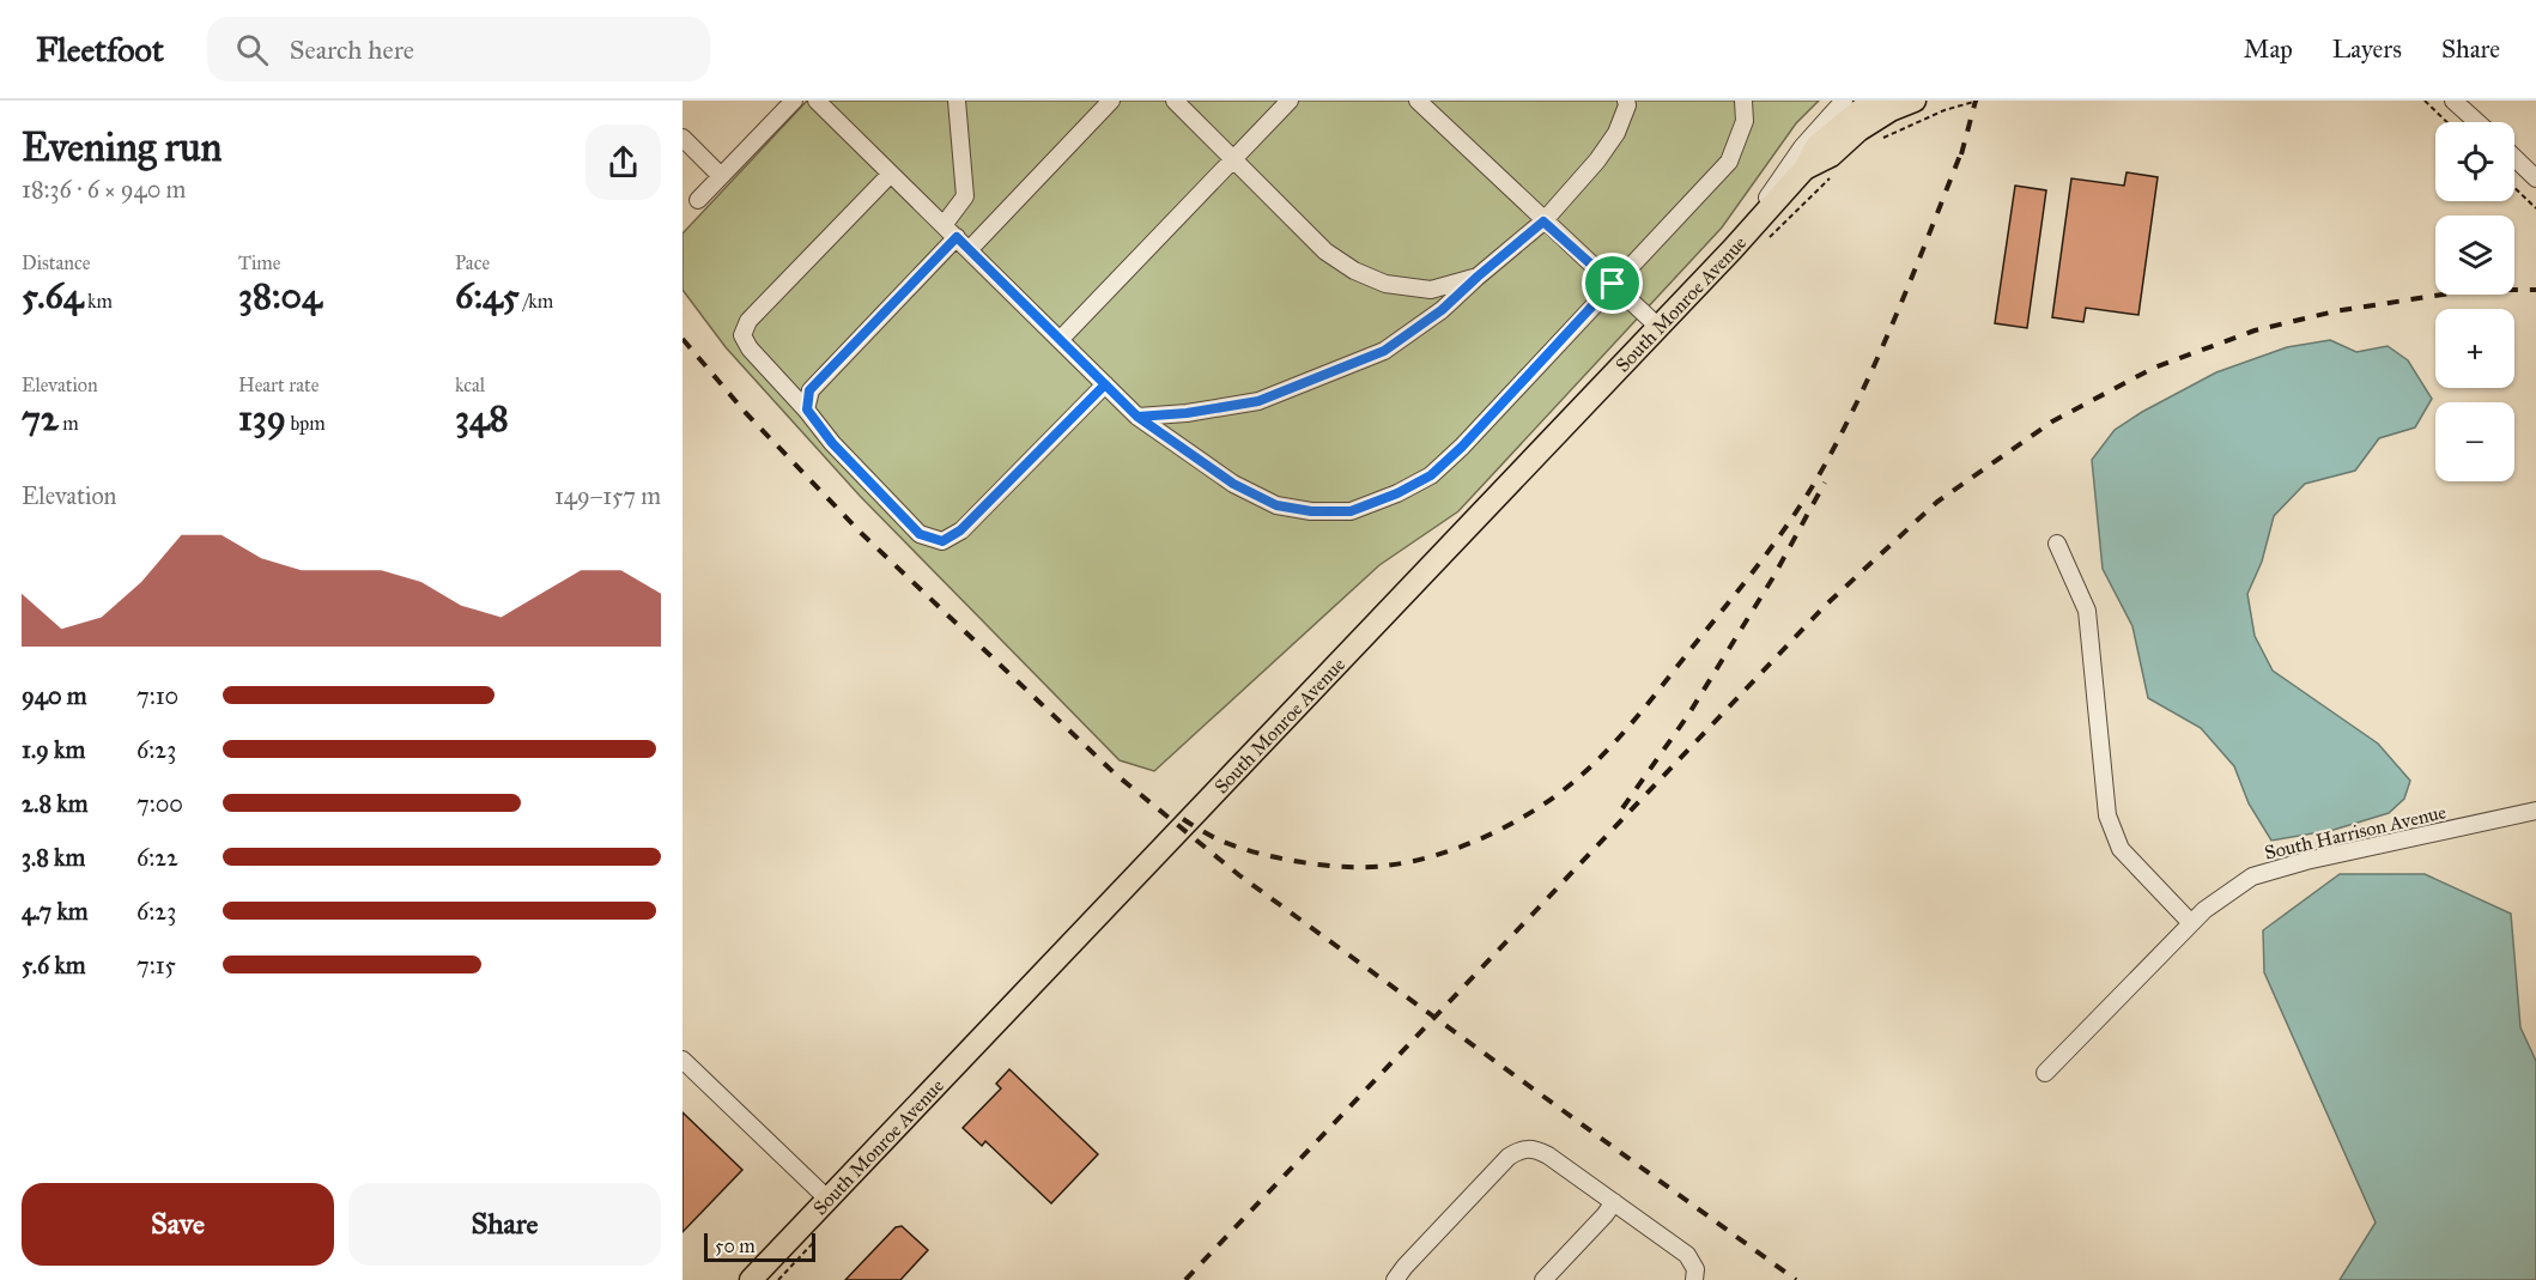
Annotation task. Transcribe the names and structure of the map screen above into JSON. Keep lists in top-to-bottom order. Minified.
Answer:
{"streets":{"main road":["South Monroe Avenue"],"street":["South Harrison Avenue"]},"scale_bar":"50 m","page":{"header":"Fleetfoot","search":"Search here","nav":["Map","Layers","Share"],"heading":["Evening run","18:36 · 6 × 940 m"],"map_buttons":["+","−"],"stats":[["Distance","5.64 km"],["Time","38:04"],["Pace","6:45 /km"],["Elevation","72 m"],["Heart rate","139 bpm"],["kcal","348"]],"chart":["Elevation","149–157 m"],"list":[{"name":"940 m","note":"7:10"},{"name":"1.9 km","note":"6:23"},{"name":"2.8 km","note":"7:00"},{"name":"3.8 km","note":"6:22"},{"name":"4.7 km","note":"6:23"},{"name":"5.6 km","note":"7:15"}],"buttons":["Save","Share"],"scale":"50 m"}}
